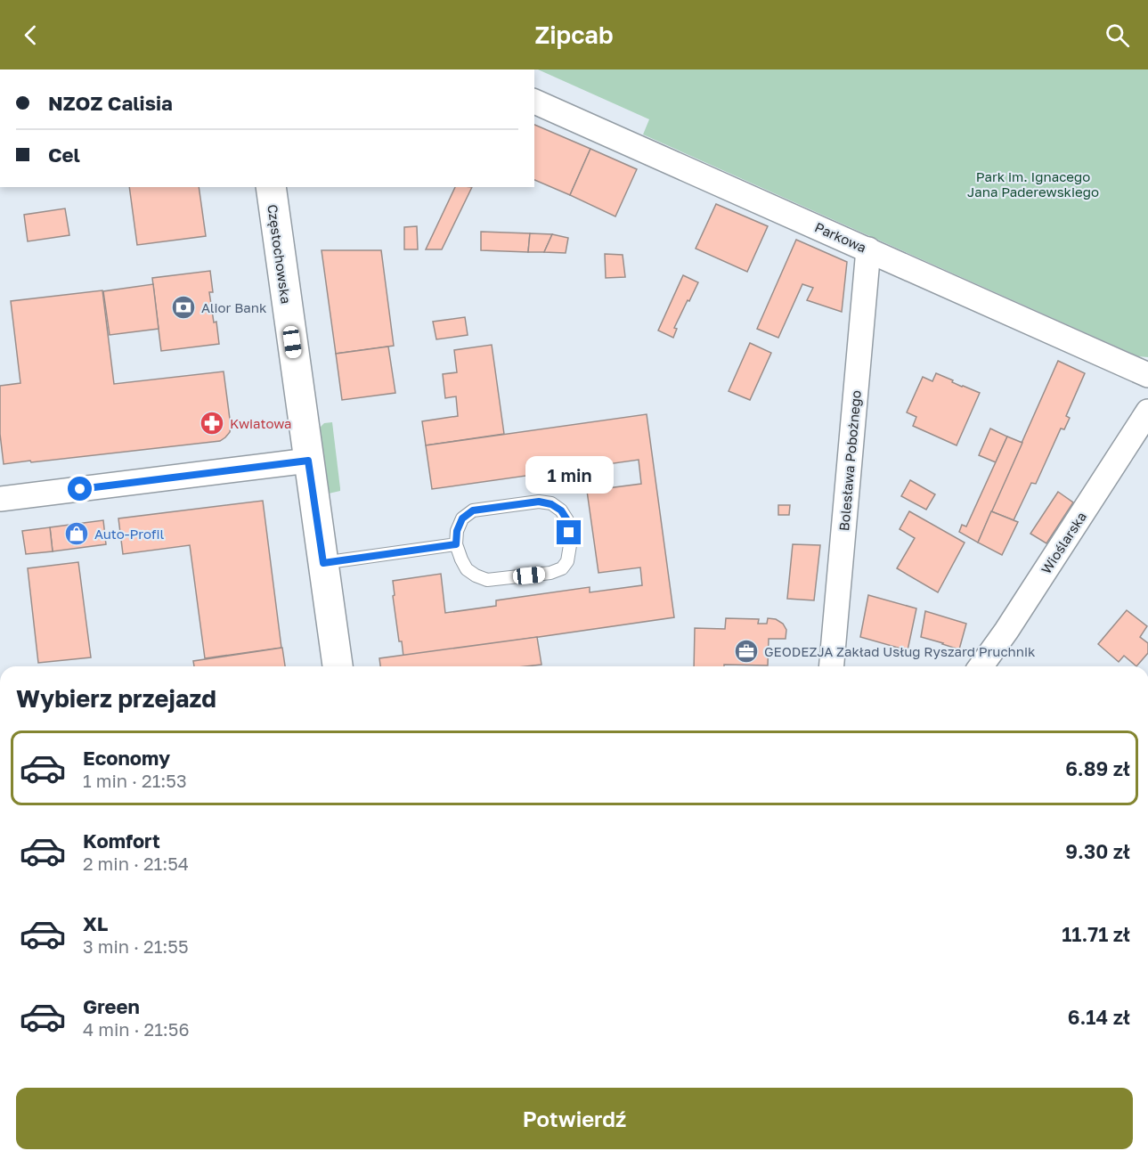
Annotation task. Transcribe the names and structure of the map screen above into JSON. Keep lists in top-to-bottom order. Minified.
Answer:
{"streets":{"street":["Parkowa","Częstochowska","Bolesława Pobożnego","Wioślarska"]},"crossings":[["Parkowa","Bolesława Pobożnego"]],"parks":["Park im. Ignacego Jana Paderewskiego"],"places":{"bank":["Alior Bank"],"pharmacy":["Kwiatowa"],"shop":["Auto-Profil"],"office":["GEODEZJA Zakład Usług Ryszard Pruchnik"]},"page":{"header":"Zipcab","banner":["NZOZ Calisia","Cel"],"bubble":"1 min","heading":"Wybierz przejazd","list":[{"name":"Economy","note":"1 min · 21:53","value":"6.89 zł"},{"name":"Komfort","note":"2 min · 21:54","value":"9.30 zł"},{"name":"XL","note":"3 min · 21:55","value":"11.71 zł"},{"name":"Green","note":"4 min · 21:56","value":"6.14 zł"}],"buttons":"Potwierdź"}}
